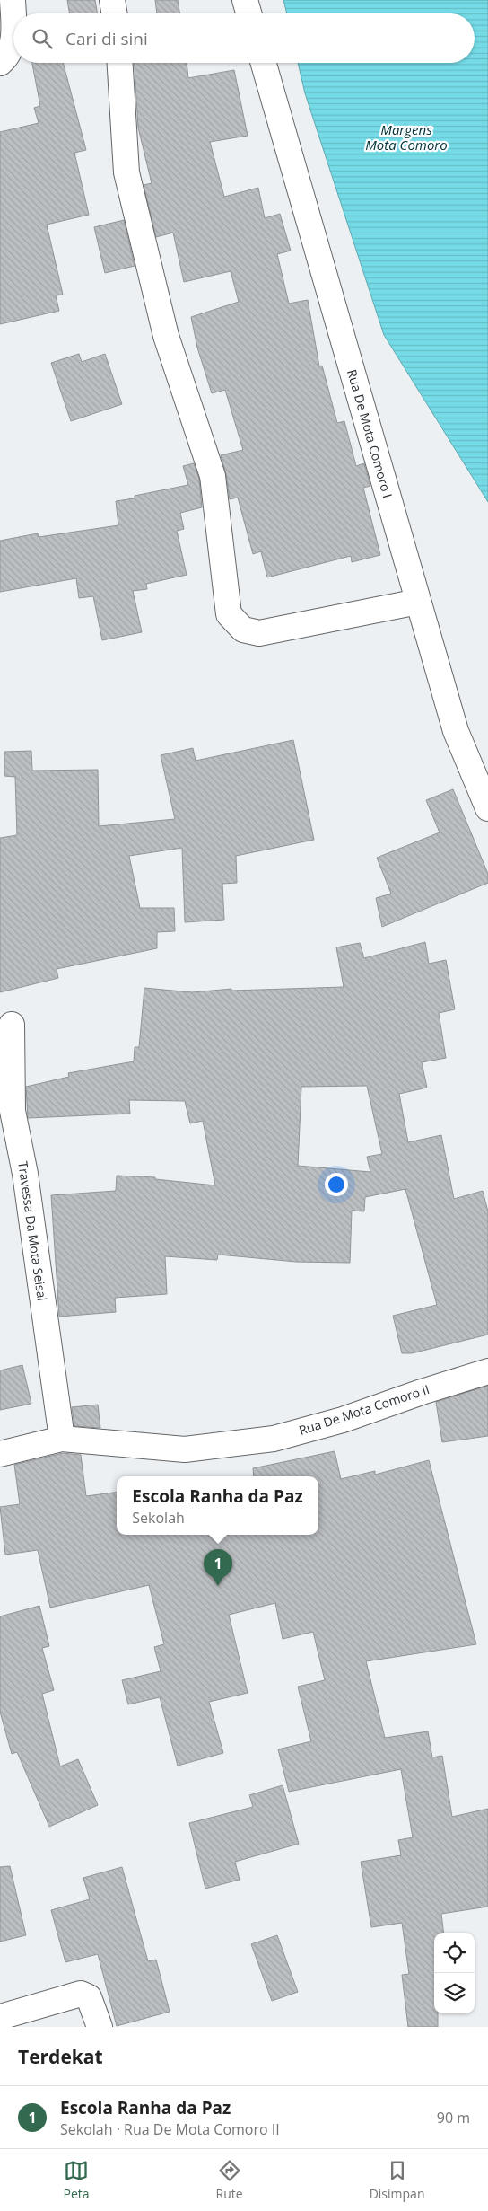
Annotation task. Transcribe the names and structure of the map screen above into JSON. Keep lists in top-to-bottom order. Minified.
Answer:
{"streets":{"street":["Rua De Mota Comoro I","Travessa Da Mota Seisal","Rua De Mota Comoro II"]},"crossings":[["Travessa Da Mota Seisal","Rua De Mota Comoro II"]],"water":["Margens Mota Comoro"],"page":{"search":"Cari di sini","popup":["Escola Ranha da Paz","Sekolah"],"pins":"1","heading":"Terdekat","list":[{"mark":"1","name":"Escola Ranha da Paz","note":"Sekolah · Rua De Mota Comoro II","value":"90 m"}],"nav":["Peta","Rute","Disimpan"]}}
